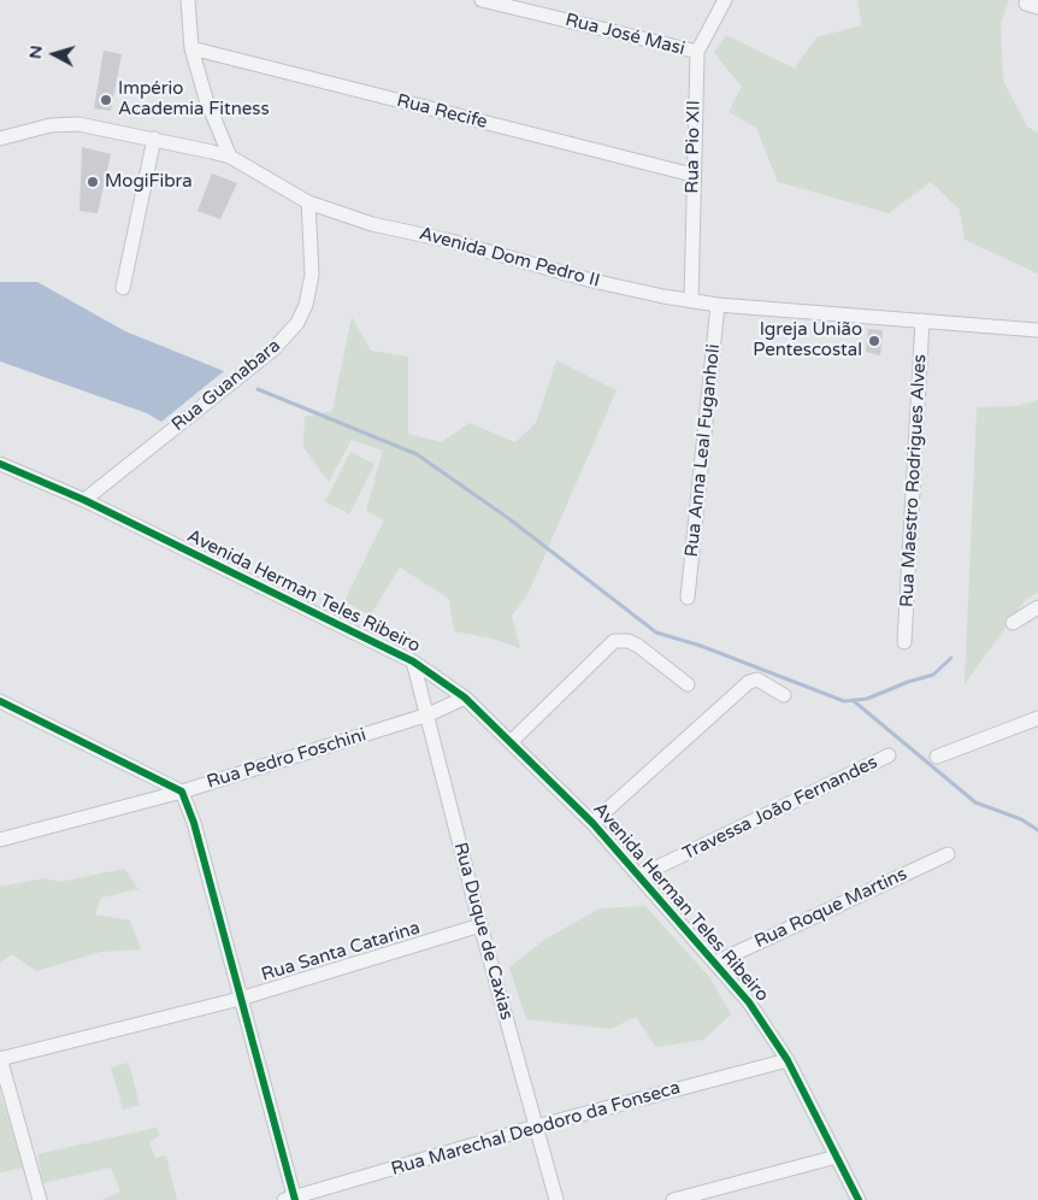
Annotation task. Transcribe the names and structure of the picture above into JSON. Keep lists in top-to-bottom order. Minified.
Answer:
{"streets":{"street":["Rua José Masi","Rua Recife","Rua Pio XII","Avenida Dom Pedro II","Rua Guanabara","Rua Anna Leal Fuganholi","Rua Maestro Rodrigues Alves","Avenida Herman Teles Ribeiro","Rua Pedro Foschini","Travessa João Fernandes","Rua Roque Martins","Rua Duque de Caxias","Rua Santa Catarina","Rua Marechal Deodoro da Fonseca"]},"crossings":[["Rua José Masi","Rua Pio XII"],["Rua Recife","Rua Pio XII"],["Rua Pio XII","Avenida Dom Pedro II"],["Avenida Dom Pedro II","Rua Guanabara"],["Avenida Dom Pedro II","Rua Anna Leal Fuganholi"],["Avenida Dom Pedro II","Rua Maestro Rodrigues Alves"],["Rua Guanabara","Avenida Herman Teles Ribeiro"],["Avenida Herman Teles Ribeiro","Rua Pedro Foschini"],["Avenida Herman Teles Ribeiro","Travessa João Fernandes"],["Avenida Herman Teles Ribeiro","Rua Roque Martins"],["Avenida Herman Teles Ribeiro","Rua Duque de Caxias"],["Avenida Herman Teles Ribeiro","Rua Marechal Deodoro da Fonseca"],["Rua Pedro Foschini","Rua Duque de Caxias"],["Rua Duque de Caxias","Rua Santa Catarina"],["Rua Duque de Caxias","Rua Marechal Deodoro da Fonseca"]],"places":["Império Academia Fitness","MogiFibra","Igreja União Pentescostal"],"north":"left"}
